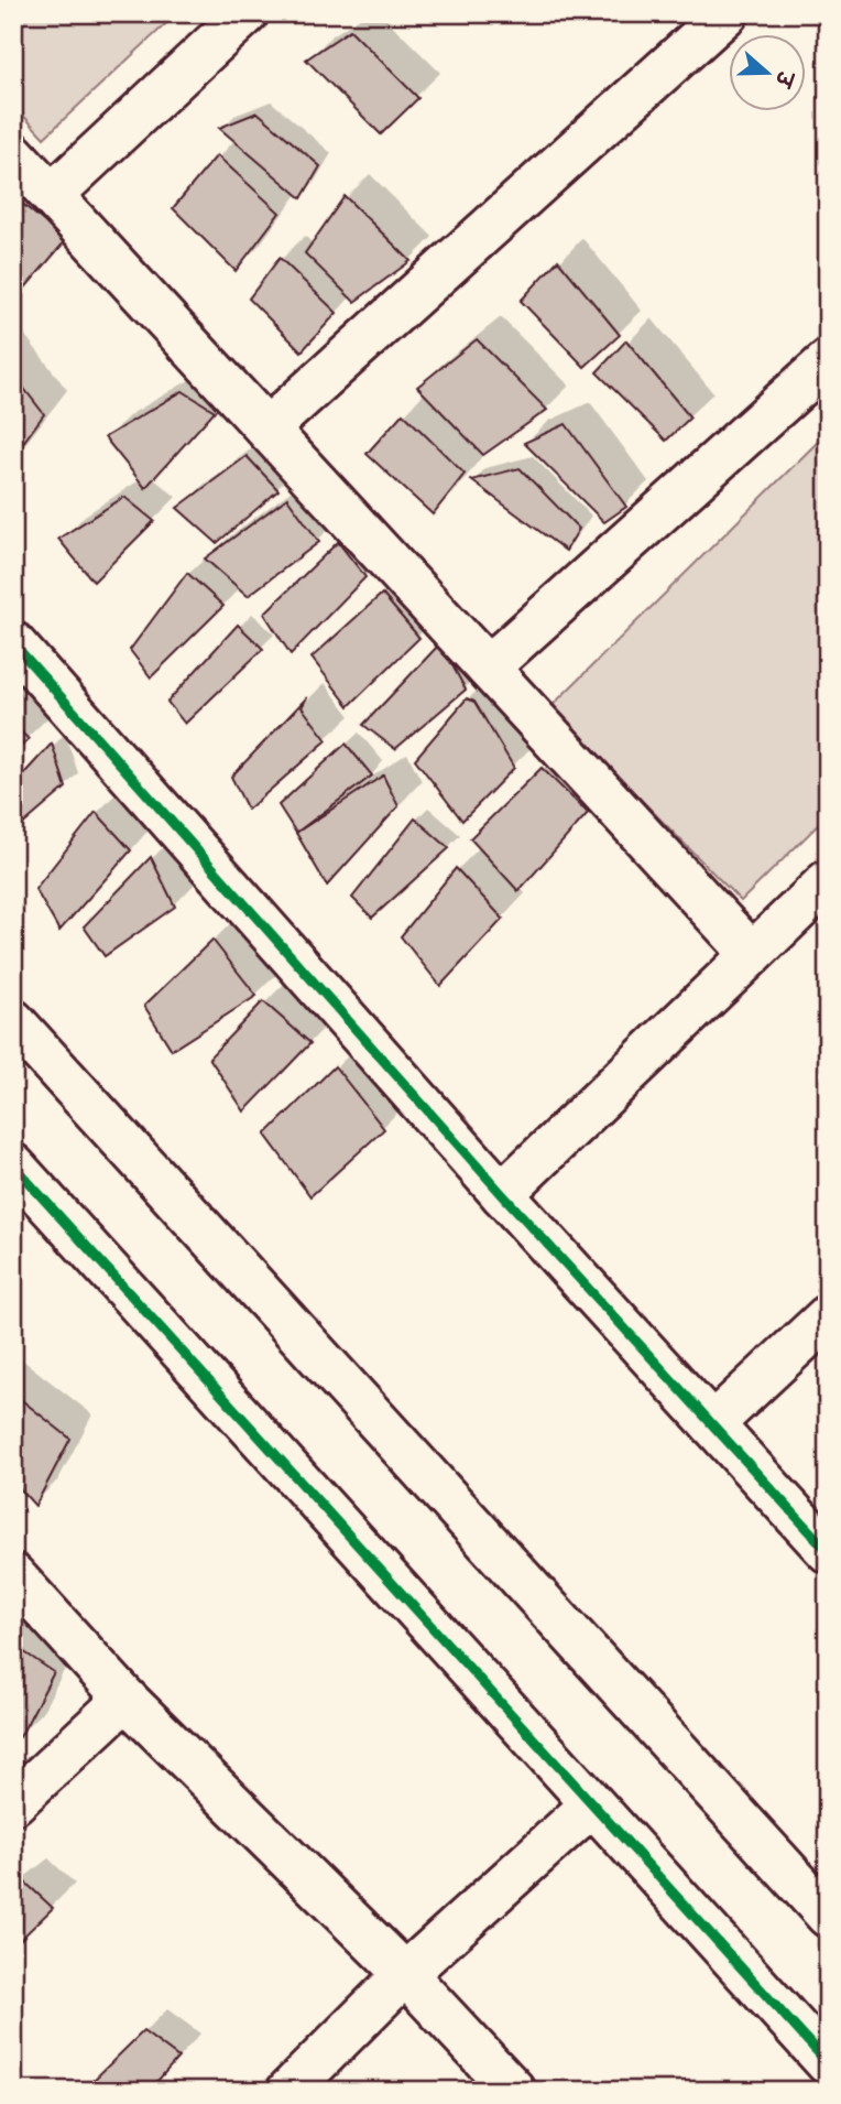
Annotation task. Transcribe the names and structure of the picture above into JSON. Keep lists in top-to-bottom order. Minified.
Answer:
{"north":"right"}
